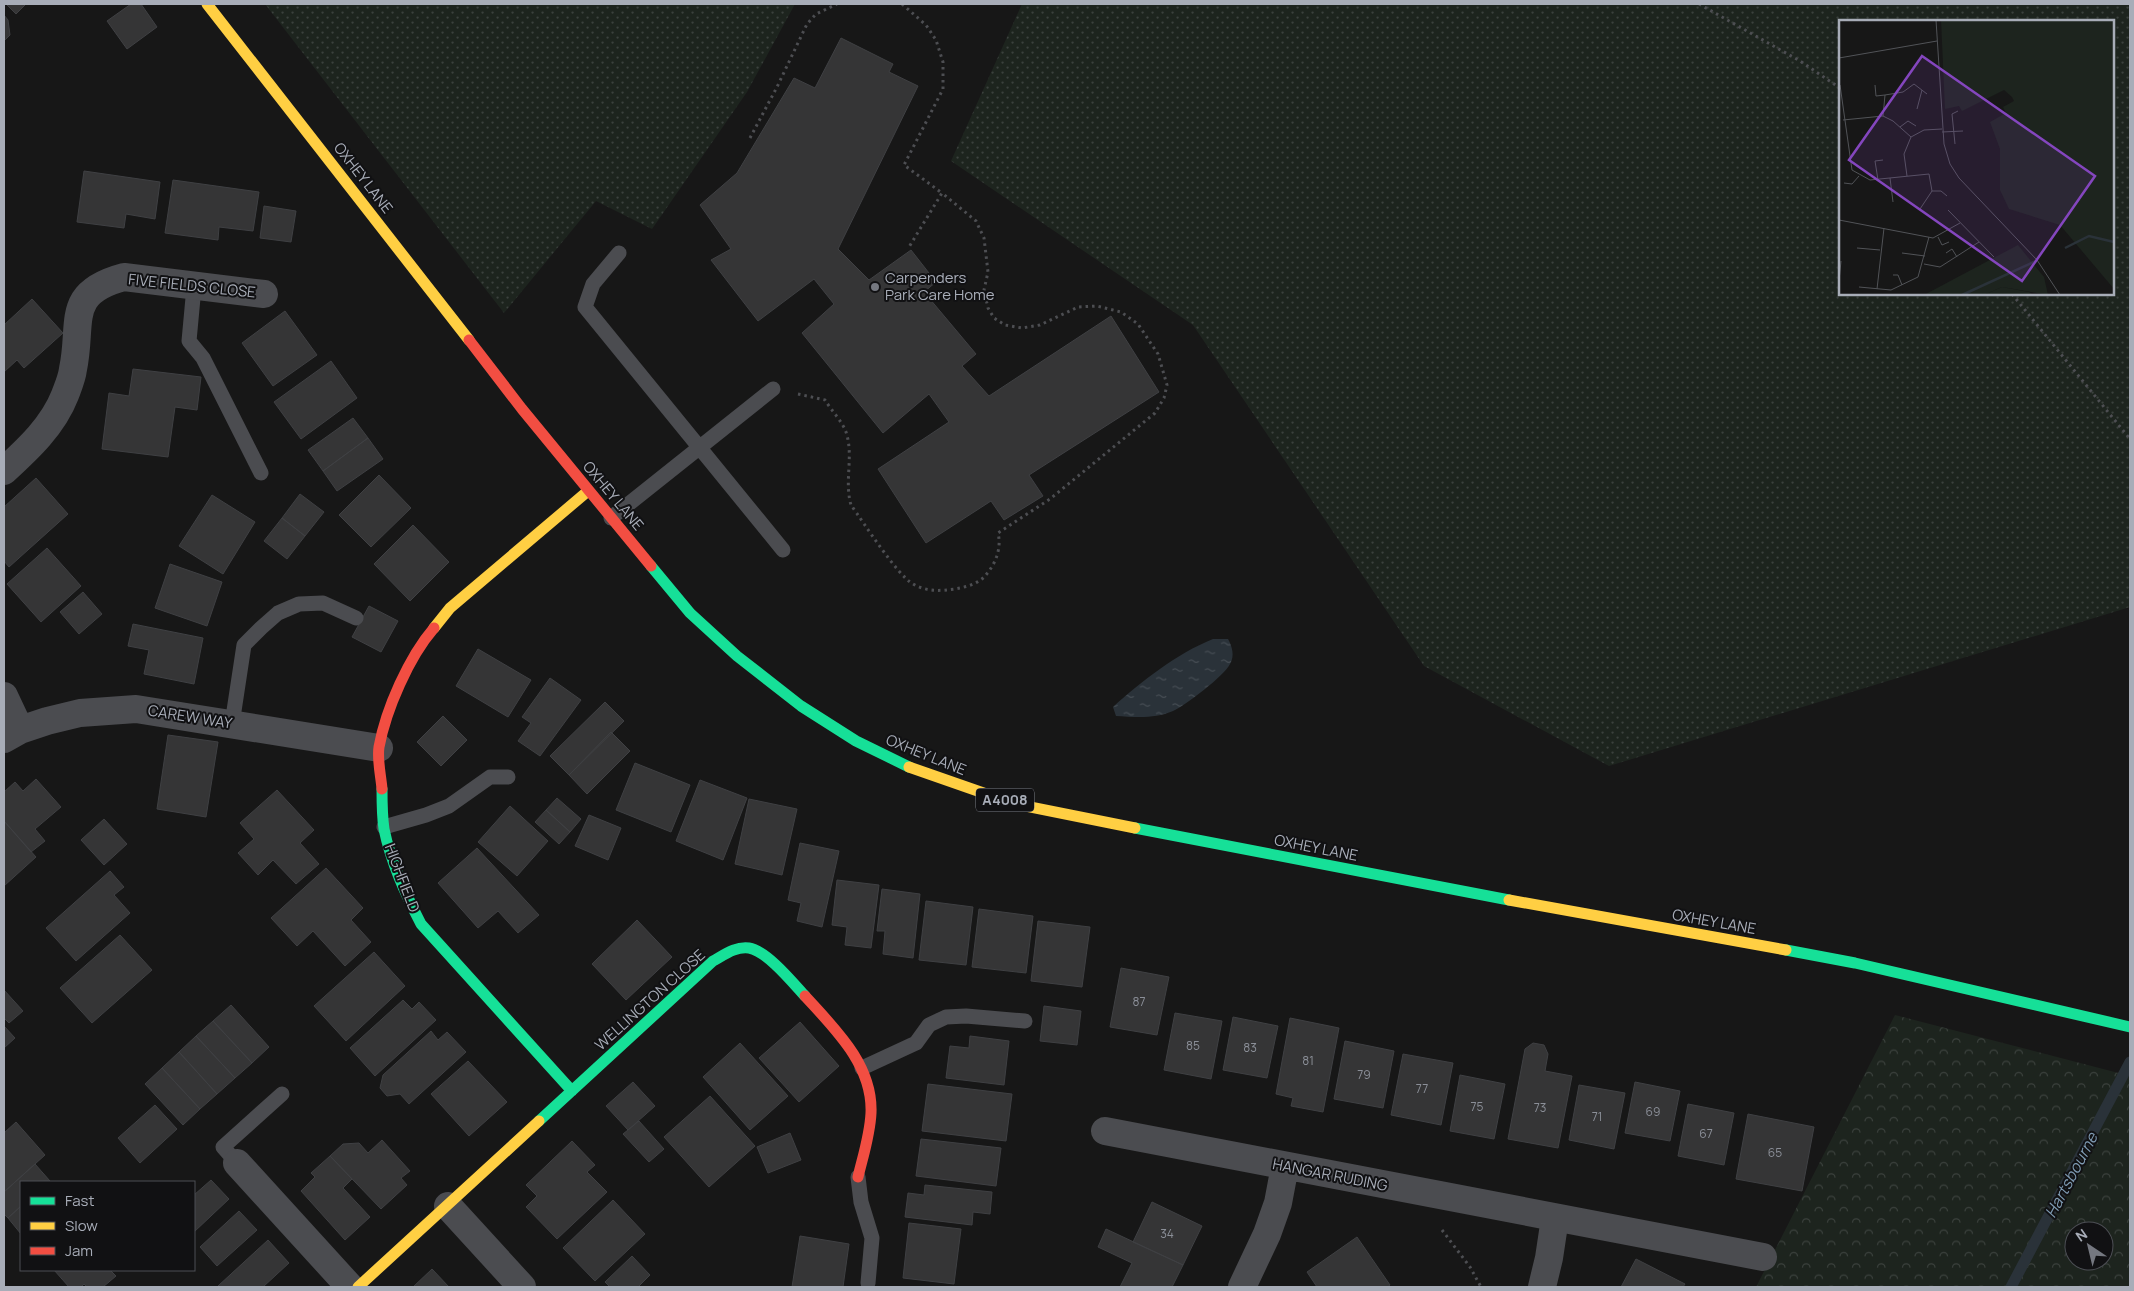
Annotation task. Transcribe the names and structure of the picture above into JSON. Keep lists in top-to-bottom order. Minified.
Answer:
{"streets":{"main road":["OXHEY LANE","A4008","HIGHFIELD","WELLINGTON CLOSE"],"street":["FIVE FIELDS CLOSE","CAREW WAY","HANGAR RUDING"]},"crossings":[["OXHEY LANE","HIGHFIELD"],["CAREW WAY","HIGHFIELD"],["HIGHFIELD","WELLINGTON CLOSE"]],"water":["Hartsbourne"],"places":["Carpenders Park Care Home"],"house_numbers":["87","85","83","81","79","77","75","73","69","71","67","65","34"],"legend":["Fast","Slow","Jam"],"north":"top left"}
